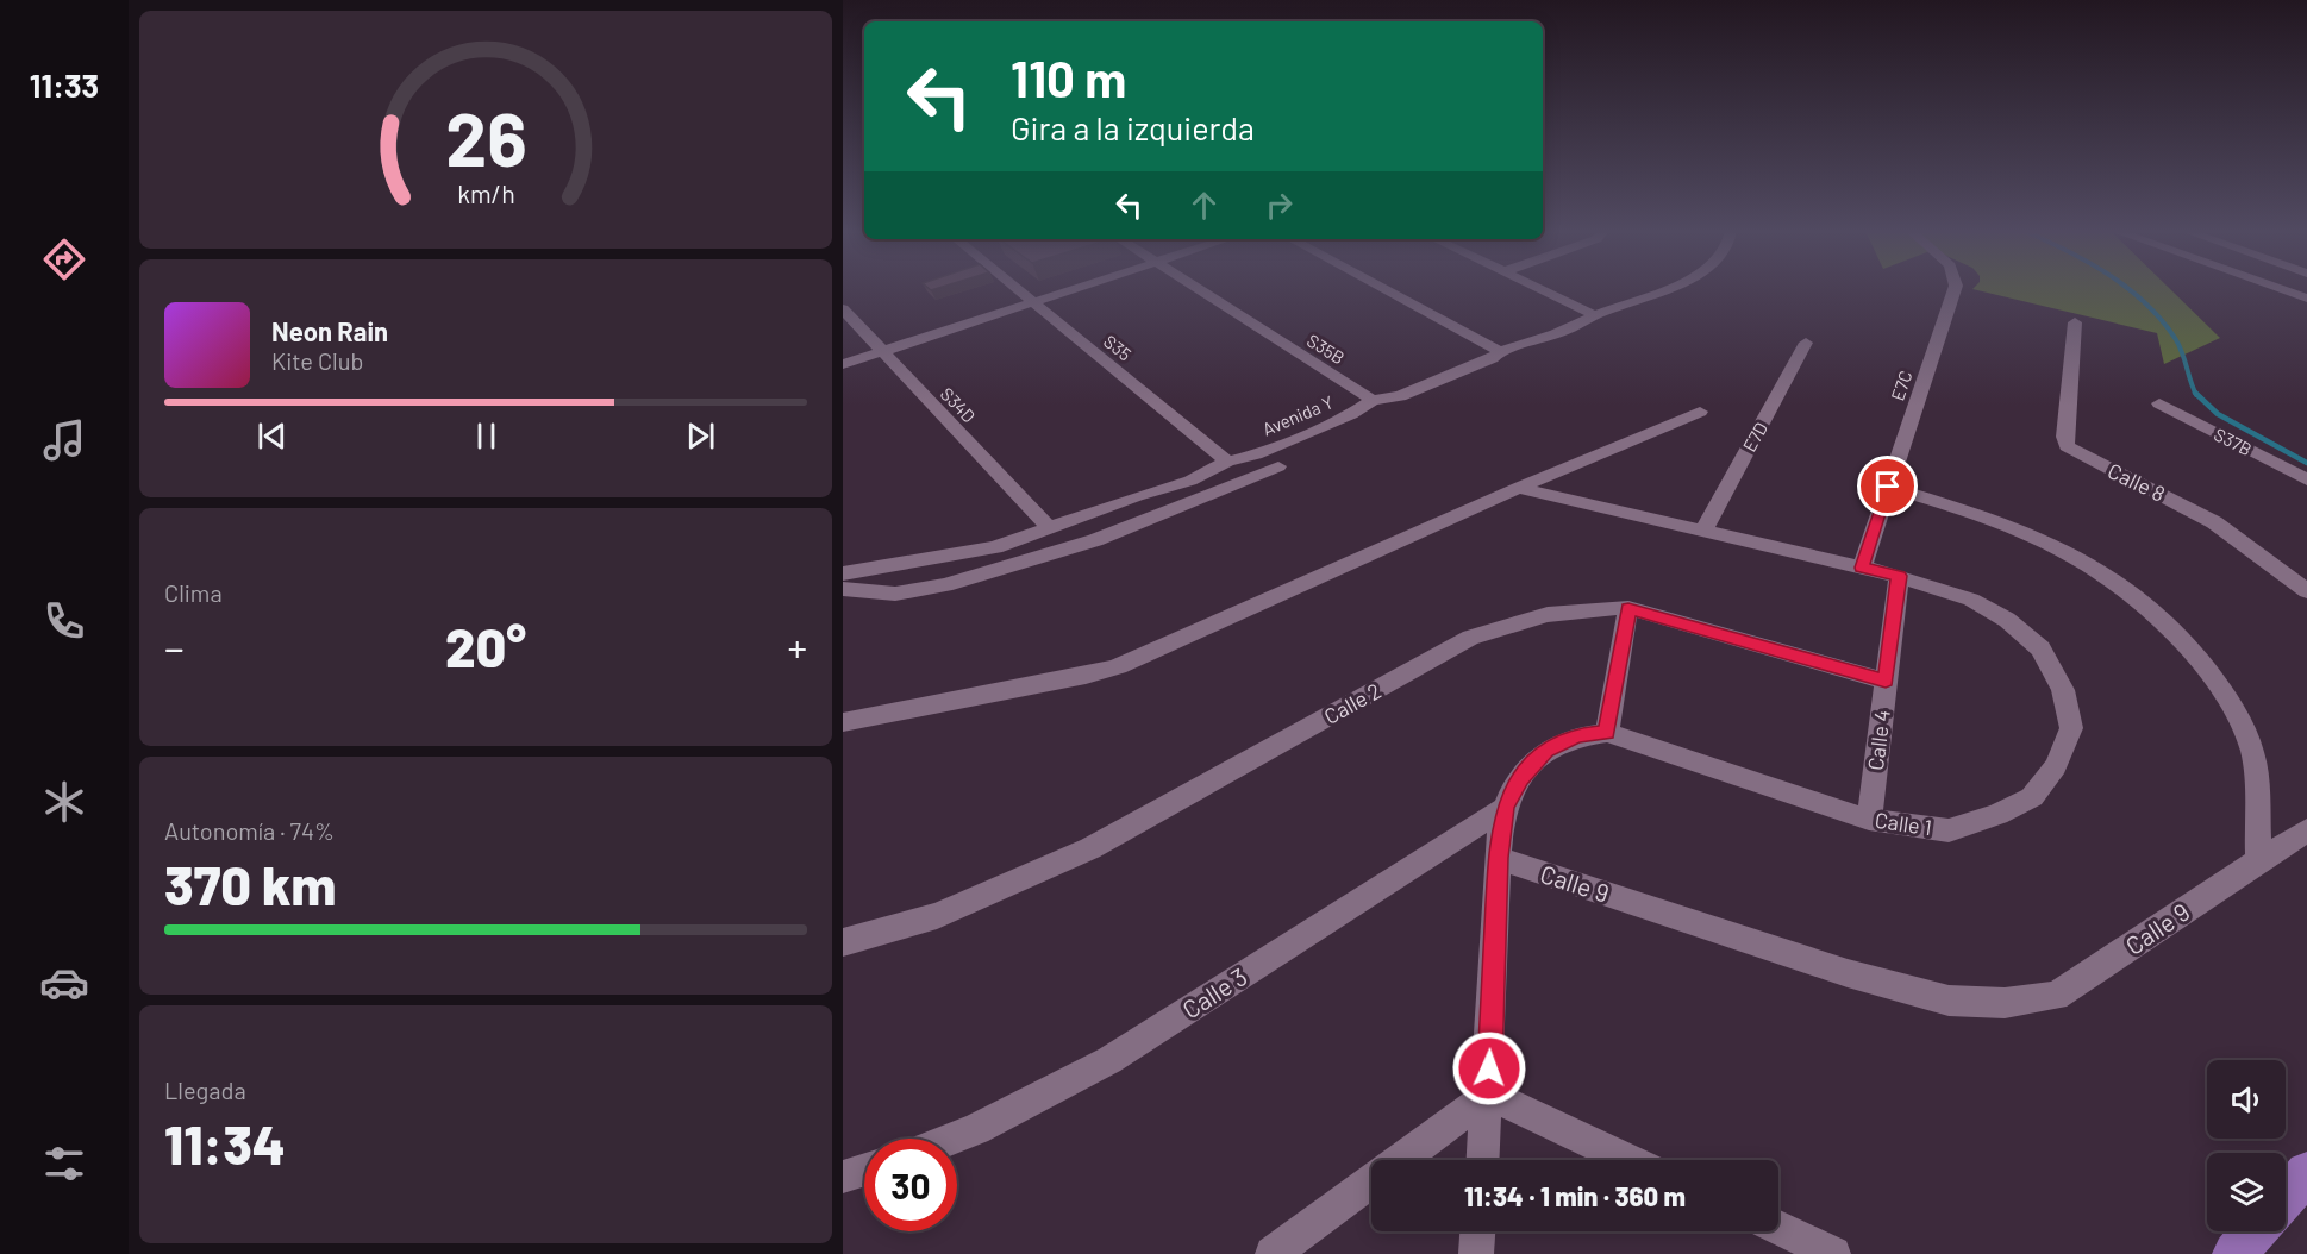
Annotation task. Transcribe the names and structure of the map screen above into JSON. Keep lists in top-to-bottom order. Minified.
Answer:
{"streets":{"street":["S35","S35B","E7C","S34D","Avenida Y","E7D","S37B","Calle 8","Calle 2","Calle 4","Calle 1","Calle 9","Calle 3"]},"crossings":[["S35","Avenida Y"],["S35B","Avenida Y"],["E7C","Calle 1"],["S34D","Avenida Y"],["E7D","Calle 1"],["Calle 2","Calle 4"],["Calle 4","Calle 1"],["Calle 1","Calle 9"],["Calle 1","Calle 3"]],"page":{"tabs":"11:33","turn":["110 m","Gira a la izquierda"],"song":["Neon Rain","Kite Club"],"tile":["Clima",["Autonomía · 74%","370 km"],["Llegada","11:34"]],"heat":["−","20°","+"],"limit":"30","trip":"11:34 · 1 min · 360 m","gauge":["26","km/h"]}}
